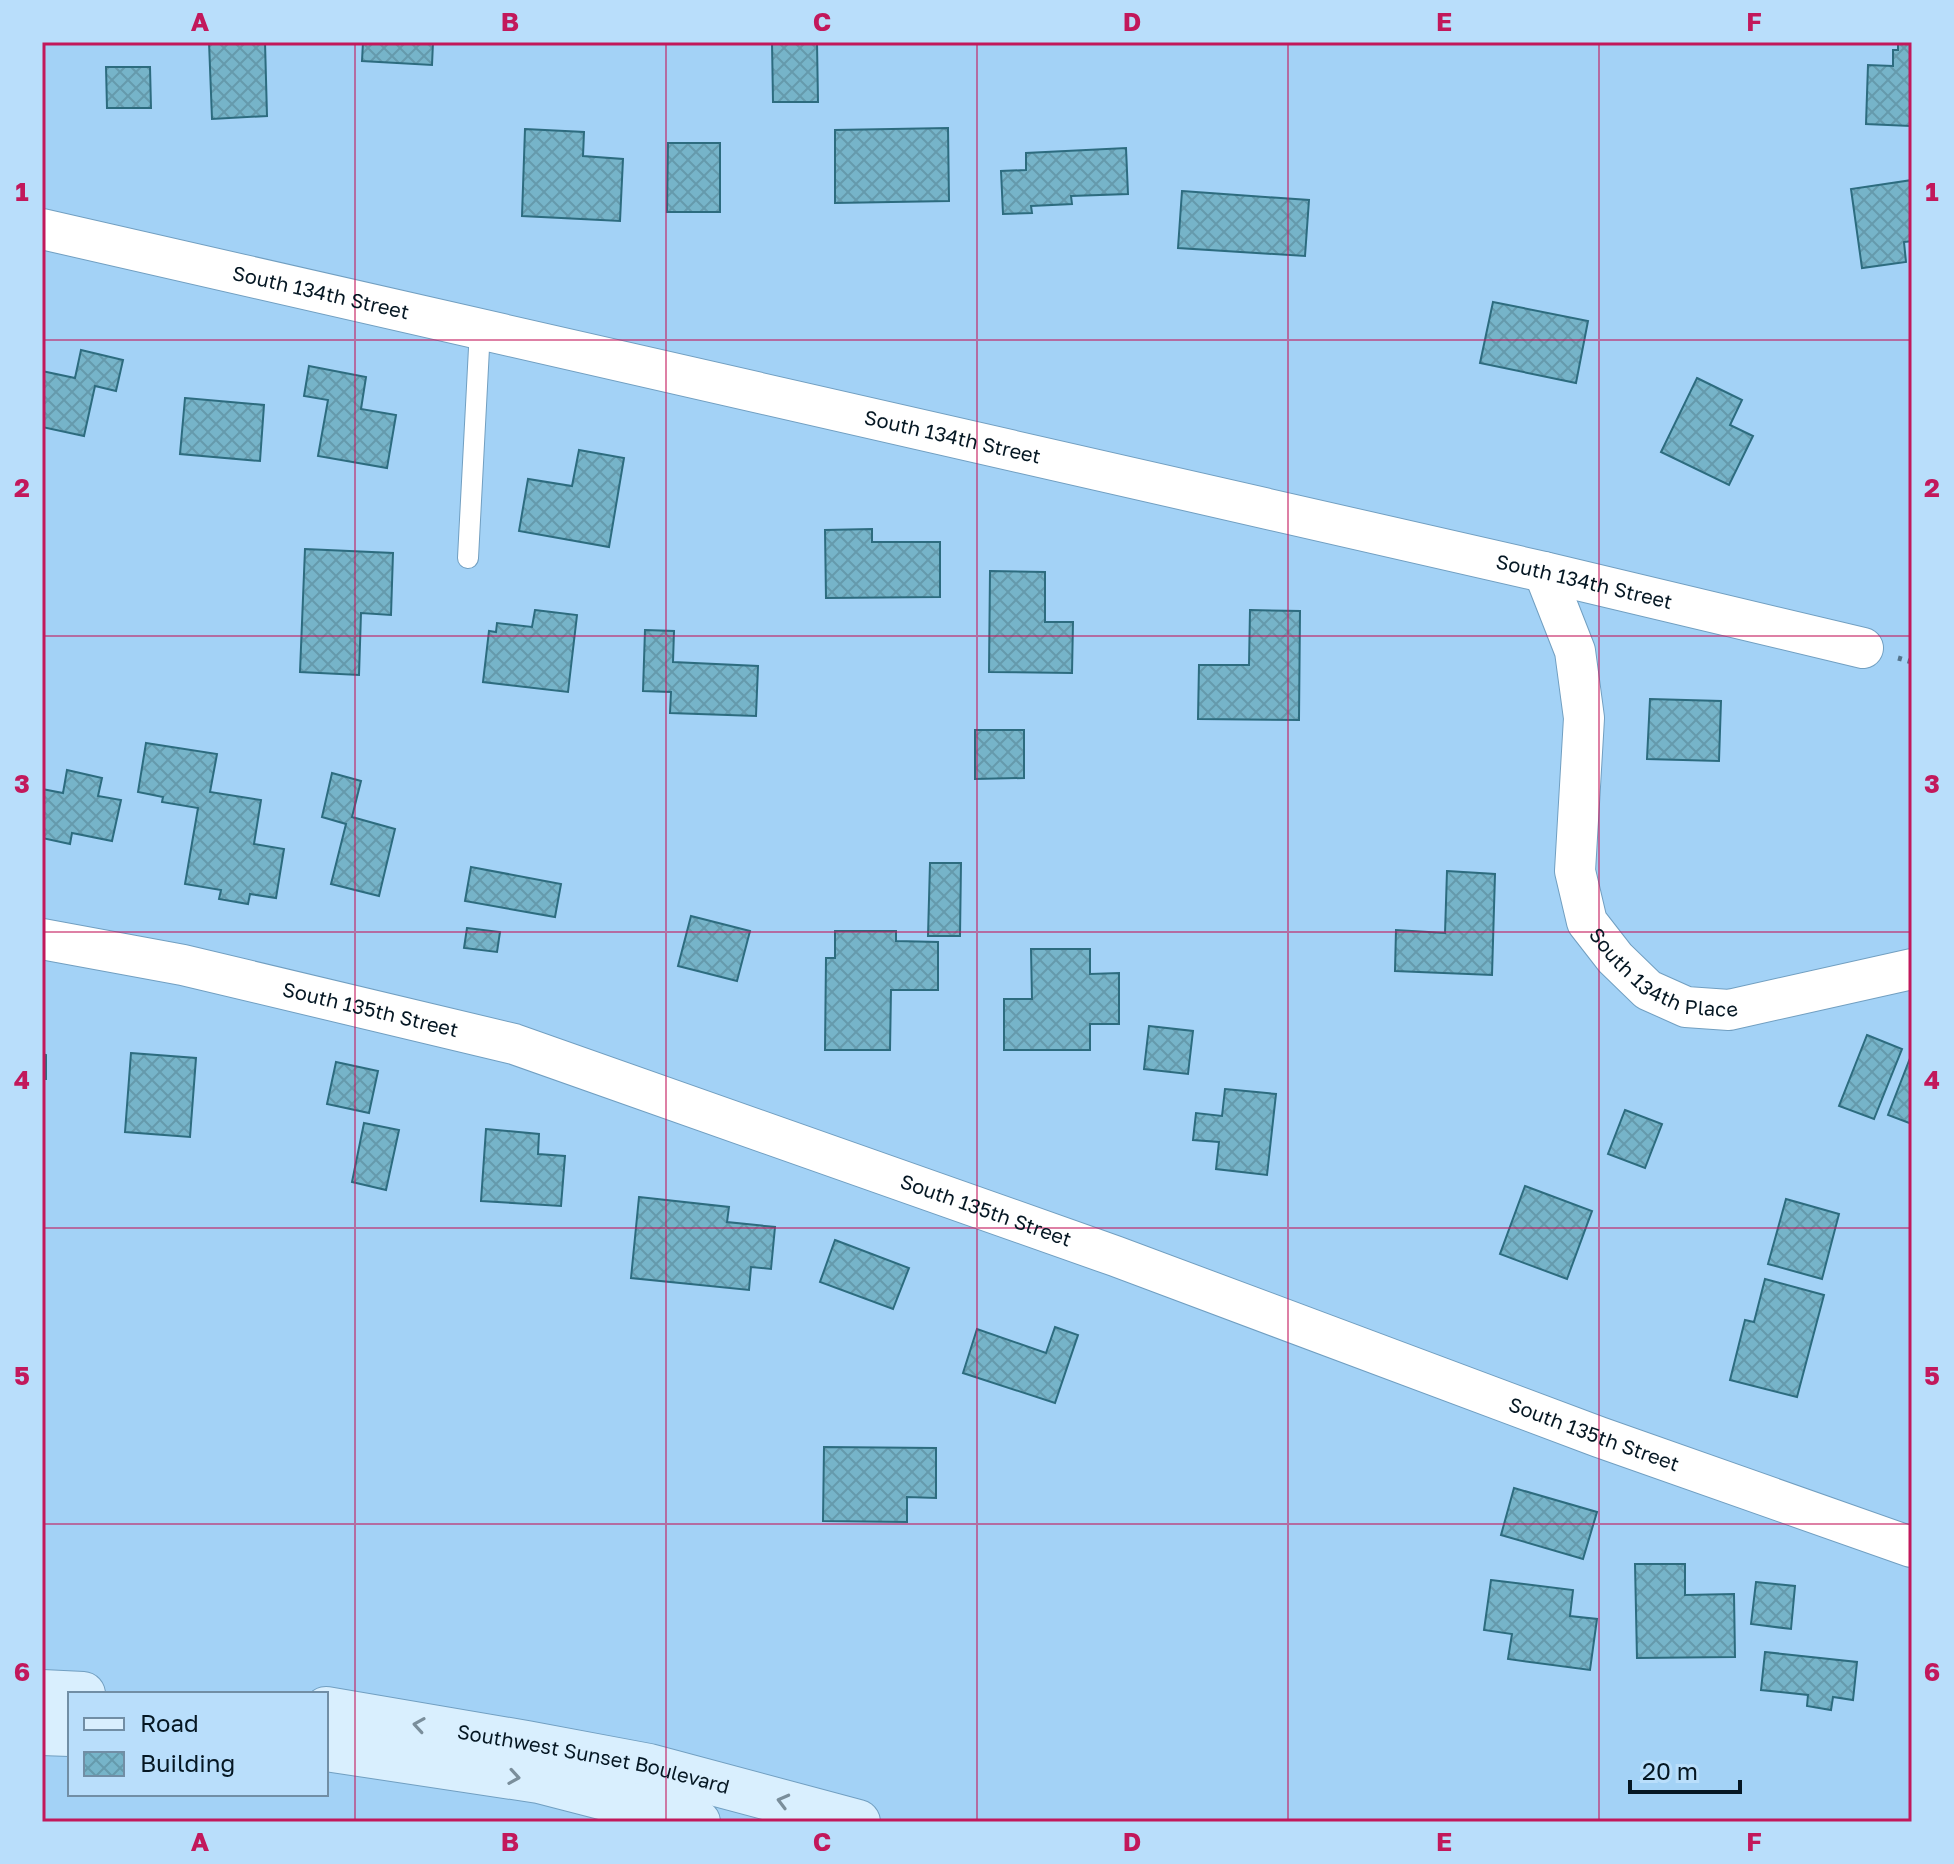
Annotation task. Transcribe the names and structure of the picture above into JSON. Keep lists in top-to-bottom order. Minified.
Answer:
{"streets":{"main road":["Southwest Sunset Boulevard"],"street":["South 134th Street","South 134th Place","South 135th Street"]},"crossings":[["South 134th Street","South 134th Place"]],"legend":["Road","Building"],"scale_bar":"20 m","grid":{"columns":["A","B","C","D","E","F"],"rows":["1","2","3","4","5","6"]}}
